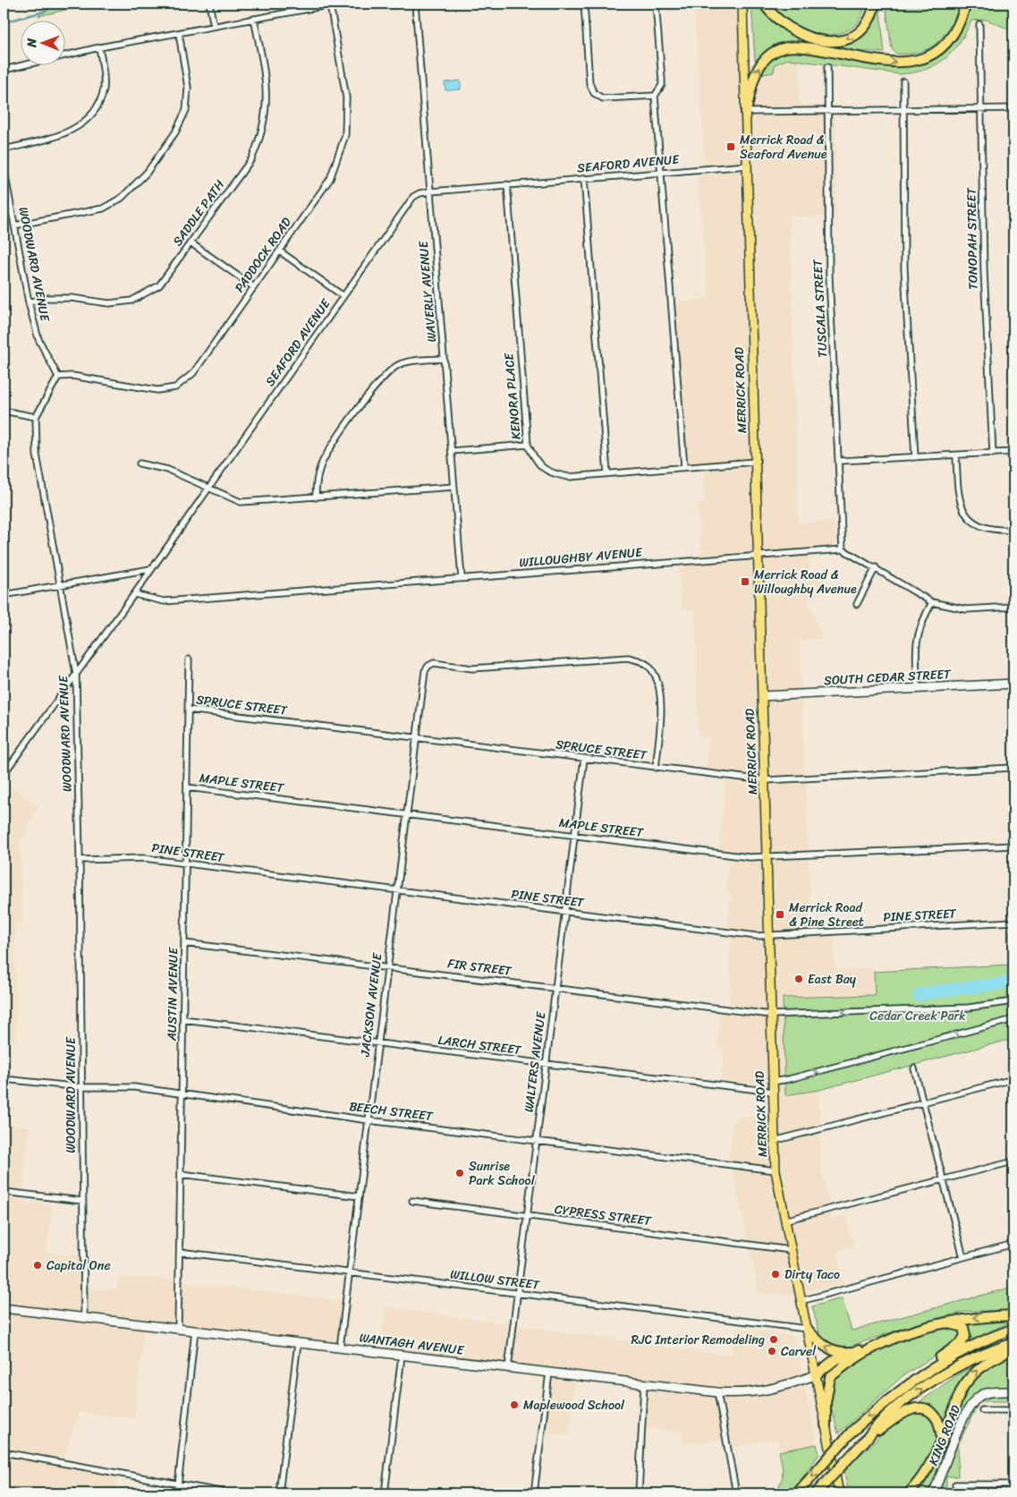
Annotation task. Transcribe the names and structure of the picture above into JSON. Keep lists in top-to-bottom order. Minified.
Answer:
{"streets":{"main road":["MERRICK ROAD","SOUTH CEDAR STREET","WANTAGH AVENUE","KING ROAD"],"street":["SEAFORD AVENUE","SADDLE PATH","TONOPAH STREET","PADDOCK ROAD","WOODWARD AVENUE","WAVERLY AVENUE","TUSCALA STREET","KENORA PLACE","WILLOUGHBY AVENUE","SPRUCE STREET","MAPLE STREET","PINE STREET","FIR STREET","AUSTIN AVENUE","JACKSON AVENUE","LARCH STREET","WALTERS AVENUE","BEECH STREET","CYPRESS STREET","WILLOW STREET"]},"crossings":[["SEAFORD AVENUE","WOODWARD AVENUE"],["SEAFORD AVENUE","WAVERLY AVENUE"],["SEAFORD AVENUE","MERRICK ROAD"],["SEAFORD AVENUE","KENORA PLACE"],["SEAFORD AVENUE","WILLOUGHBY AVENUE"],["SADDLE PATH","WOODWARD AVENUE"],["PADDOCK ROAD","WOODWARD AVENUE"],["WOODWARD AVENUE","PINE STREET"],["WOODWARD AVENUE","BEECH STREET"],["WOODWARD AVENUE","WANTAGH AVENUE"],["WAVERLY AVENUE","WILLOUGHBY AVENUE"],["TUSCALA STREET","WILLOUGHBY AVENUE"],["MERRICK ROAD","KENORA PLACE"],["MERRICK ROAD","WILLOUGHBY AVENUE"],["MERRICK ROAD","SOUTH CEDAR STREET"],["MERRICK ROAD","SPRUCE STREET"],["MERRICK ROAD","MAPLE STREET"],["MERRICK ROAD","PINE STREET"],["MERRICK ROAD","FIR STREET"],["MERRICK ROAD","LARCH STREET"],["MERRICK ROAD","BEECH STREET"],["MERRICK ROAD","CYPRESS STREET"],["MERRICK ROAD","WILLOW STREET"],["MERRICK ROAD","WANTAGH AVENUE"],["SPRUCE STREET","AUSTIN AVENUE"],["SPRUCE STREET","JACKSON AVENUE"],["SPRUCE STREET","WALTERS AVENUE"],["MAPLE STREET","AUSTIN AVENUE"],["MAPLE STREET","JACKSON AVENUE"],["MAPLE STREET","WALTERS AVENUE"],["PINE STREET","AUSTIN AVENUE"],["PINE STREET","JACKSON AVENUE"],["PINE STREET","WALTERS AVENUE"],["FIR STREET","AUSTIN AVENUE"],["FIR STREET","JACKSON AVENUE"],["FIR STREET","WALTERS AVENUE"],["AUSTIN AVENUE","LARCH STREET"],["AUSTIN AVENUE","BEECH STREET"],["AUSTIN AVENUE","WILLOW STREET"],["AUSTIN AVENUE","WANTAGH AVENUE"],["JACKSON AVENUE","LARCH STREET"],["JACKSON AVENUE","BEECH STREET"],["JACKSON AVENUE","WILLOW STREET"],["JACKSON AVENUE","WANTAGH AVENUE"],["LARCH STREET","WALTERS AVENUE"],["WALTERS AVENUE","BEECH STREET"],["WALTERS AVENUE","CYPRESS STREET"],["WALTERS AVENUE","WILLOW STREET"],["WALTERS AVENUE","WANTAGH AVENUE"]],"parks":["Cedar Creek Park"],"places":{"transit":["Merrick Road & Seaford Avenue","Merrick Road & Willoughby Avenue","Merrick Road & Pine Street"],"other":["East Bay","Sunrise Park School","Capital One","Dirty Taco","RJC Interior Remodeling","Carvel","Maplewood School"]},"north":"left"}
